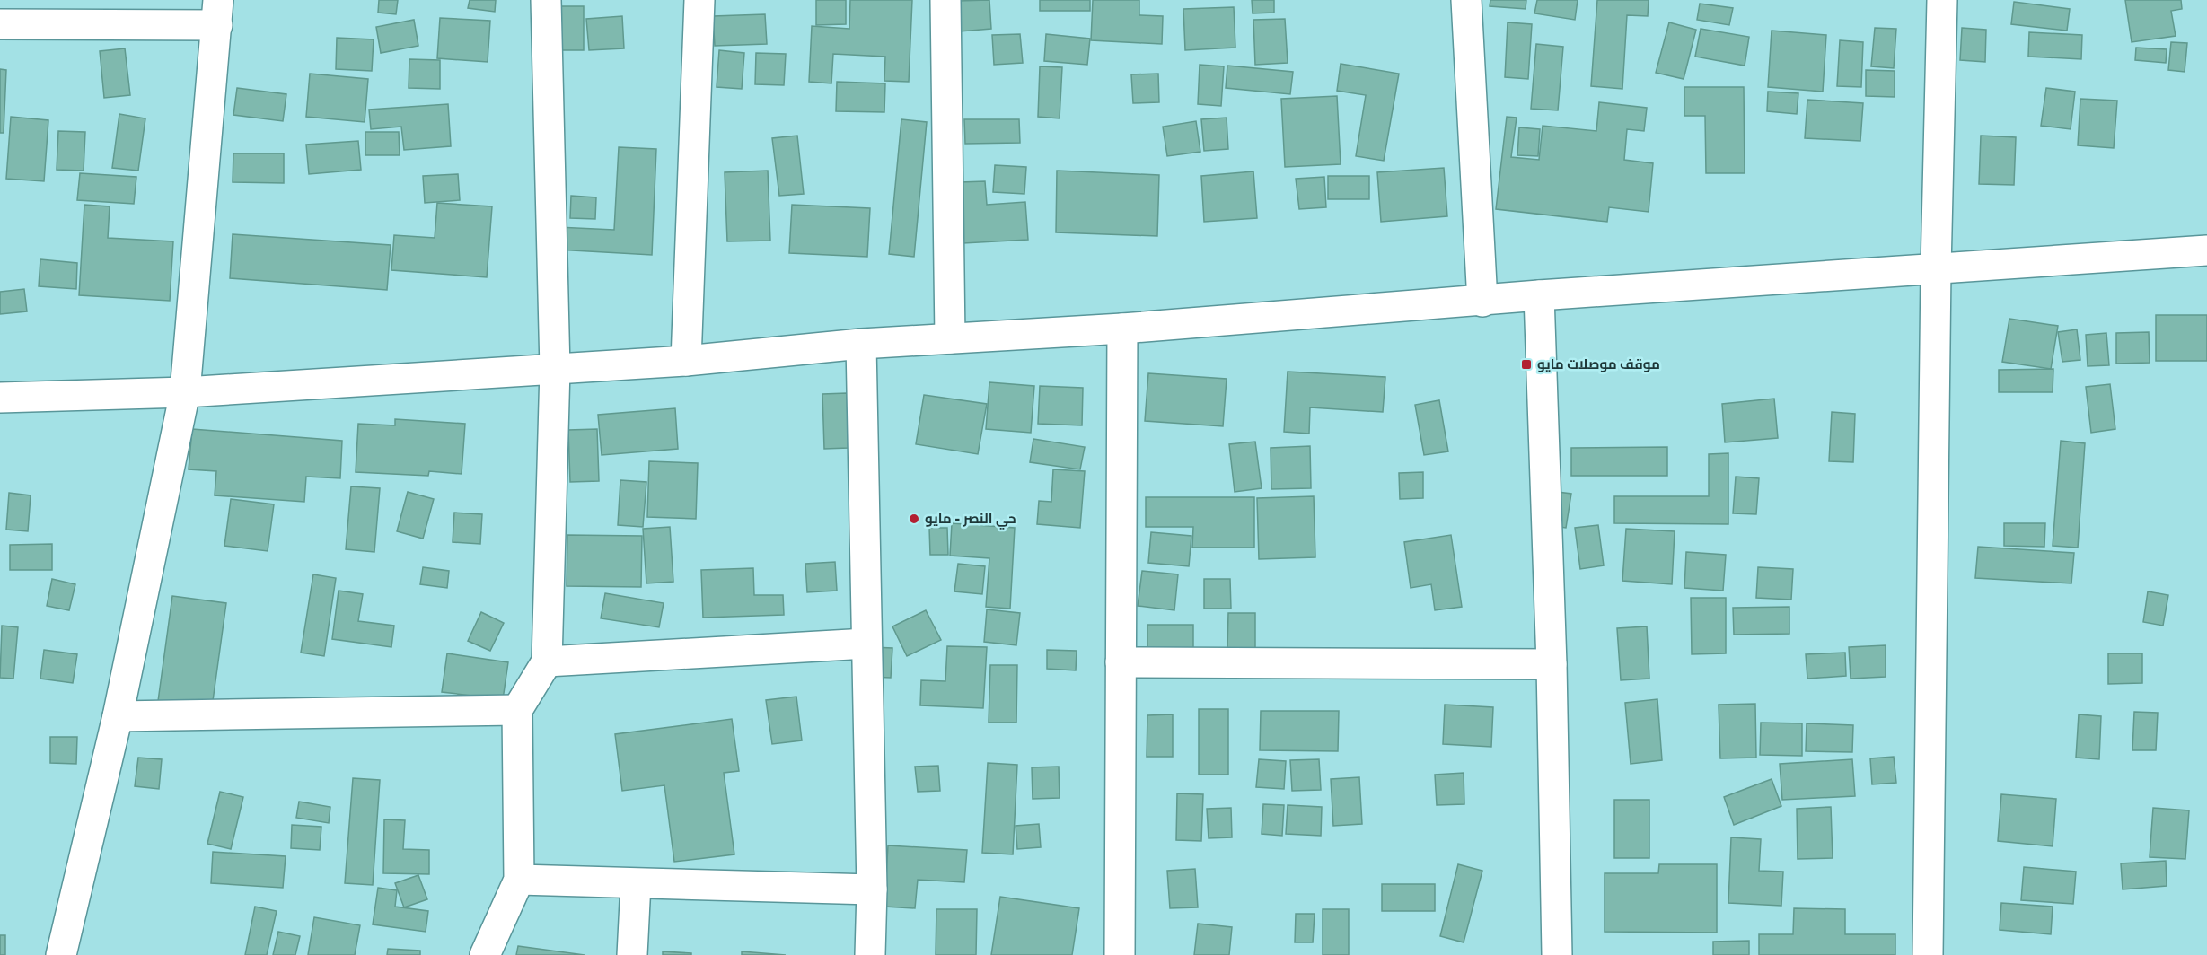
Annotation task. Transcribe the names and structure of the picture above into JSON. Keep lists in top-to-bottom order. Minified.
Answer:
{"places":{"transit":["موقف موصلات مايو"],"other":["حي النصر - مايو"]}}
